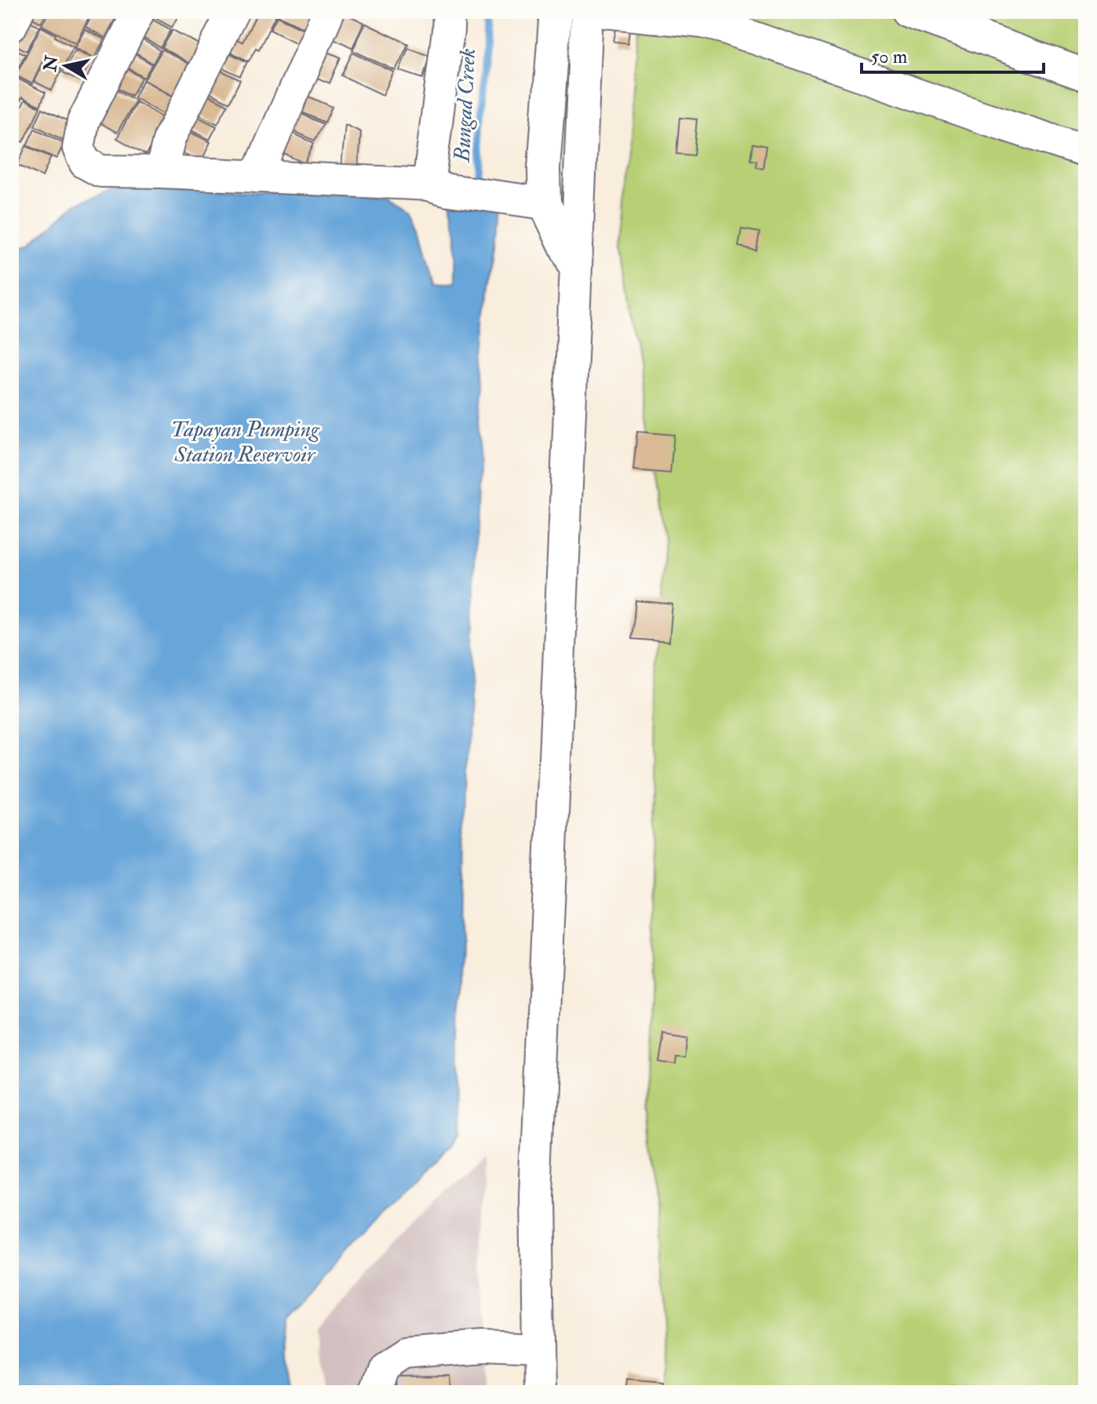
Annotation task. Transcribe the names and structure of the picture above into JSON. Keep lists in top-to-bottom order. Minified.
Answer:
{"water":["Bungad Creek","Tapayan Pumping Station Reservoir"],"scale_bar":"50 m","north":"left"}
